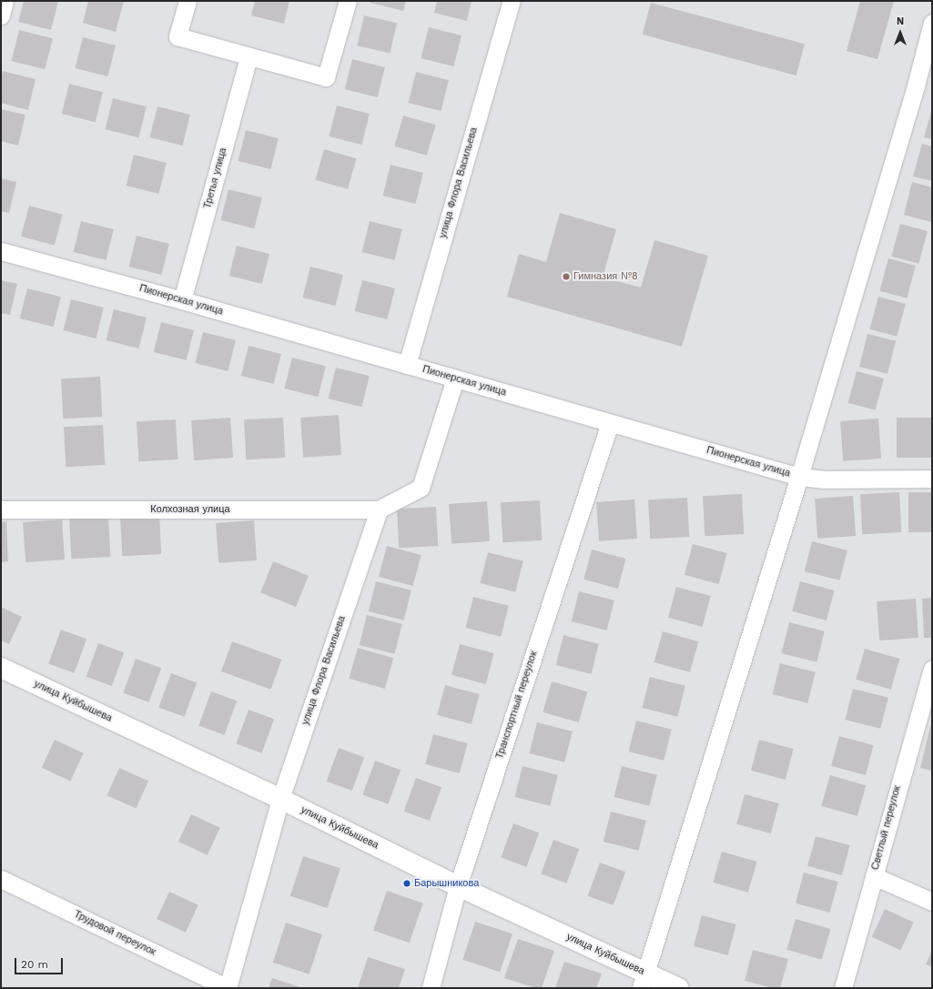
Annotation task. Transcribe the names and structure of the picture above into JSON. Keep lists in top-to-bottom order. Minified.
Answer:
{"streets":{"street":["Третья улица","улица Флора Васильева","Пионерская улица","Колхозная улица","улица Куйбышева","Транспортный переулок","Светлый переулок","Трудовой переулок"]},"crossings":[["Третья улица","Пионерская улица"],["улица Флора Васильева","Пионерская улица"],["улица Флора Васильева","Колхозная улица"],["улица Флора Васильева","улица Куйбышева"],["улица Флора Васильева","Трудовой переулок"],["Пионерская улица","Транспортный переулок"],["улица Куйбышева","Транспортный переулок"]],"places":["Гимназия №8","Барышникова"],"scale_bar":"20 m","north":"top"}
